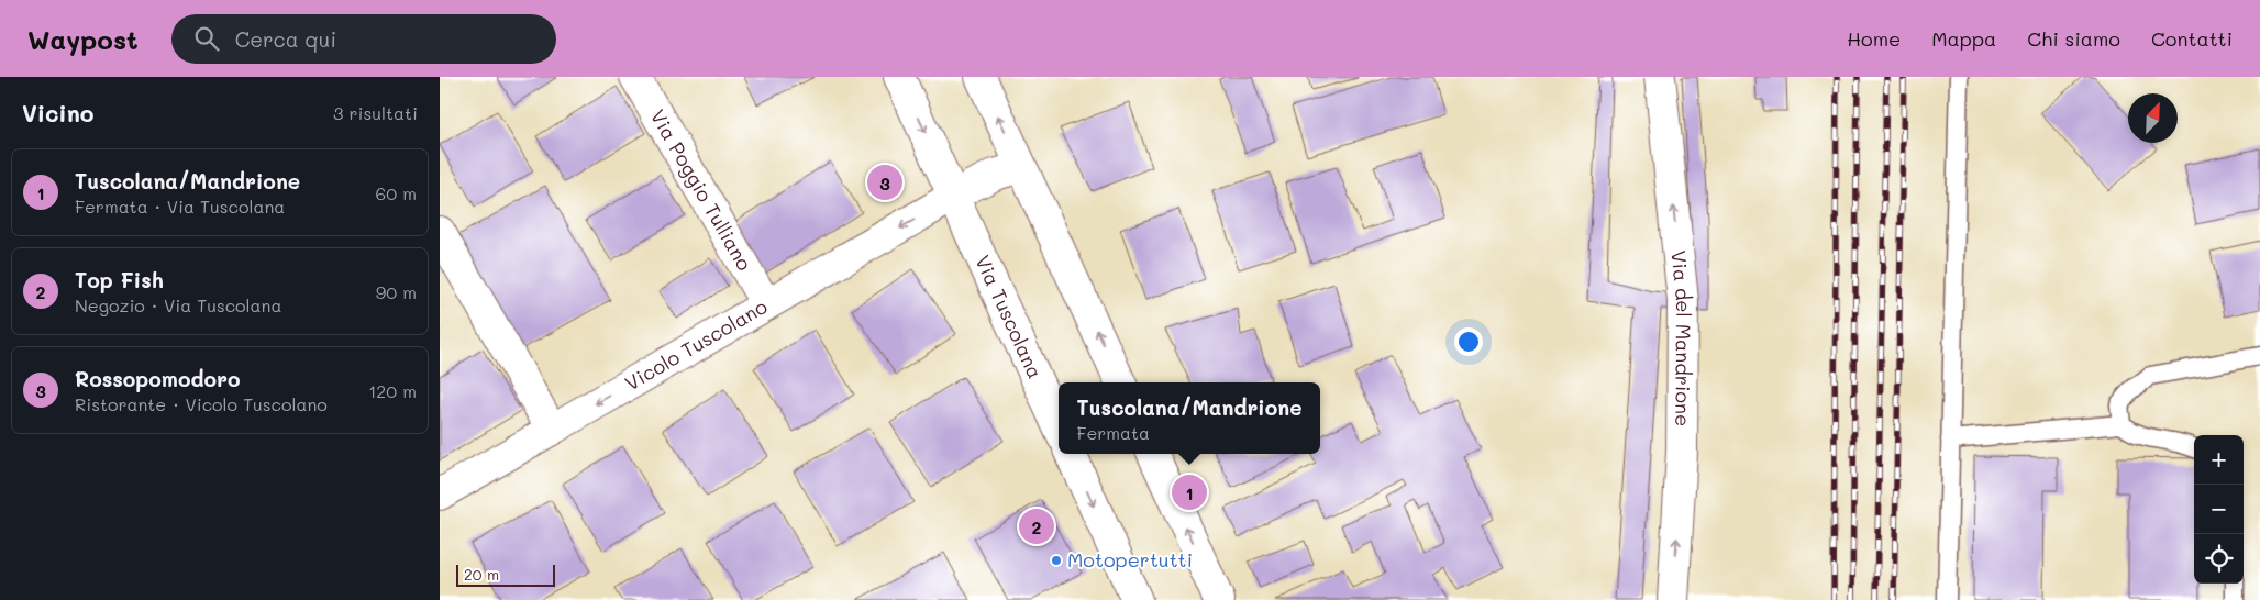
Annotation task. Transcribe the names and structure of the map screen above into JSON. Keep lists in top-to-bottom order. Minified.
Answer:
{"streets":{"street":["Via Poggio Tulliano","Via Tuscolana","Via del Mandrione","Vicolo Tuscolano"]},"crossings":[["Via Poggio Tulliano","Vicolo Tuscolano"],["Via Tuscolana","Vicolo Tuscolano"]],"one_way":["Via del Mandrione","Vicolo Tuscolano"],"places":["Motopertutti"],"scale_bar":"20 m","north":"top right","page":{"header":"Waypost","search":"Cerca qui","nav":["Home","Mappa","Chi siamo","Contatti"],"heading":["Vicino","3 risultati"],"list":[{"mark":"1","name":"Tuscolana/Mandrione","note":"Fermata · Via Tuscolana","value":"60 m"},{"mark":"2","name":"Top Fish","note":"Negozio · Via Tuscolana","value":"90 m"},{"mark":"3","name":"Rossopomodoro","note":"Ristorante · Vicolo Tuscolano","value":"120 m"}],"pins":["3","1","2"],"popup":["Tuscolana/Mandrione","Fermata"],"map_buttons":["+","−"],"scale":"20 m"}}
